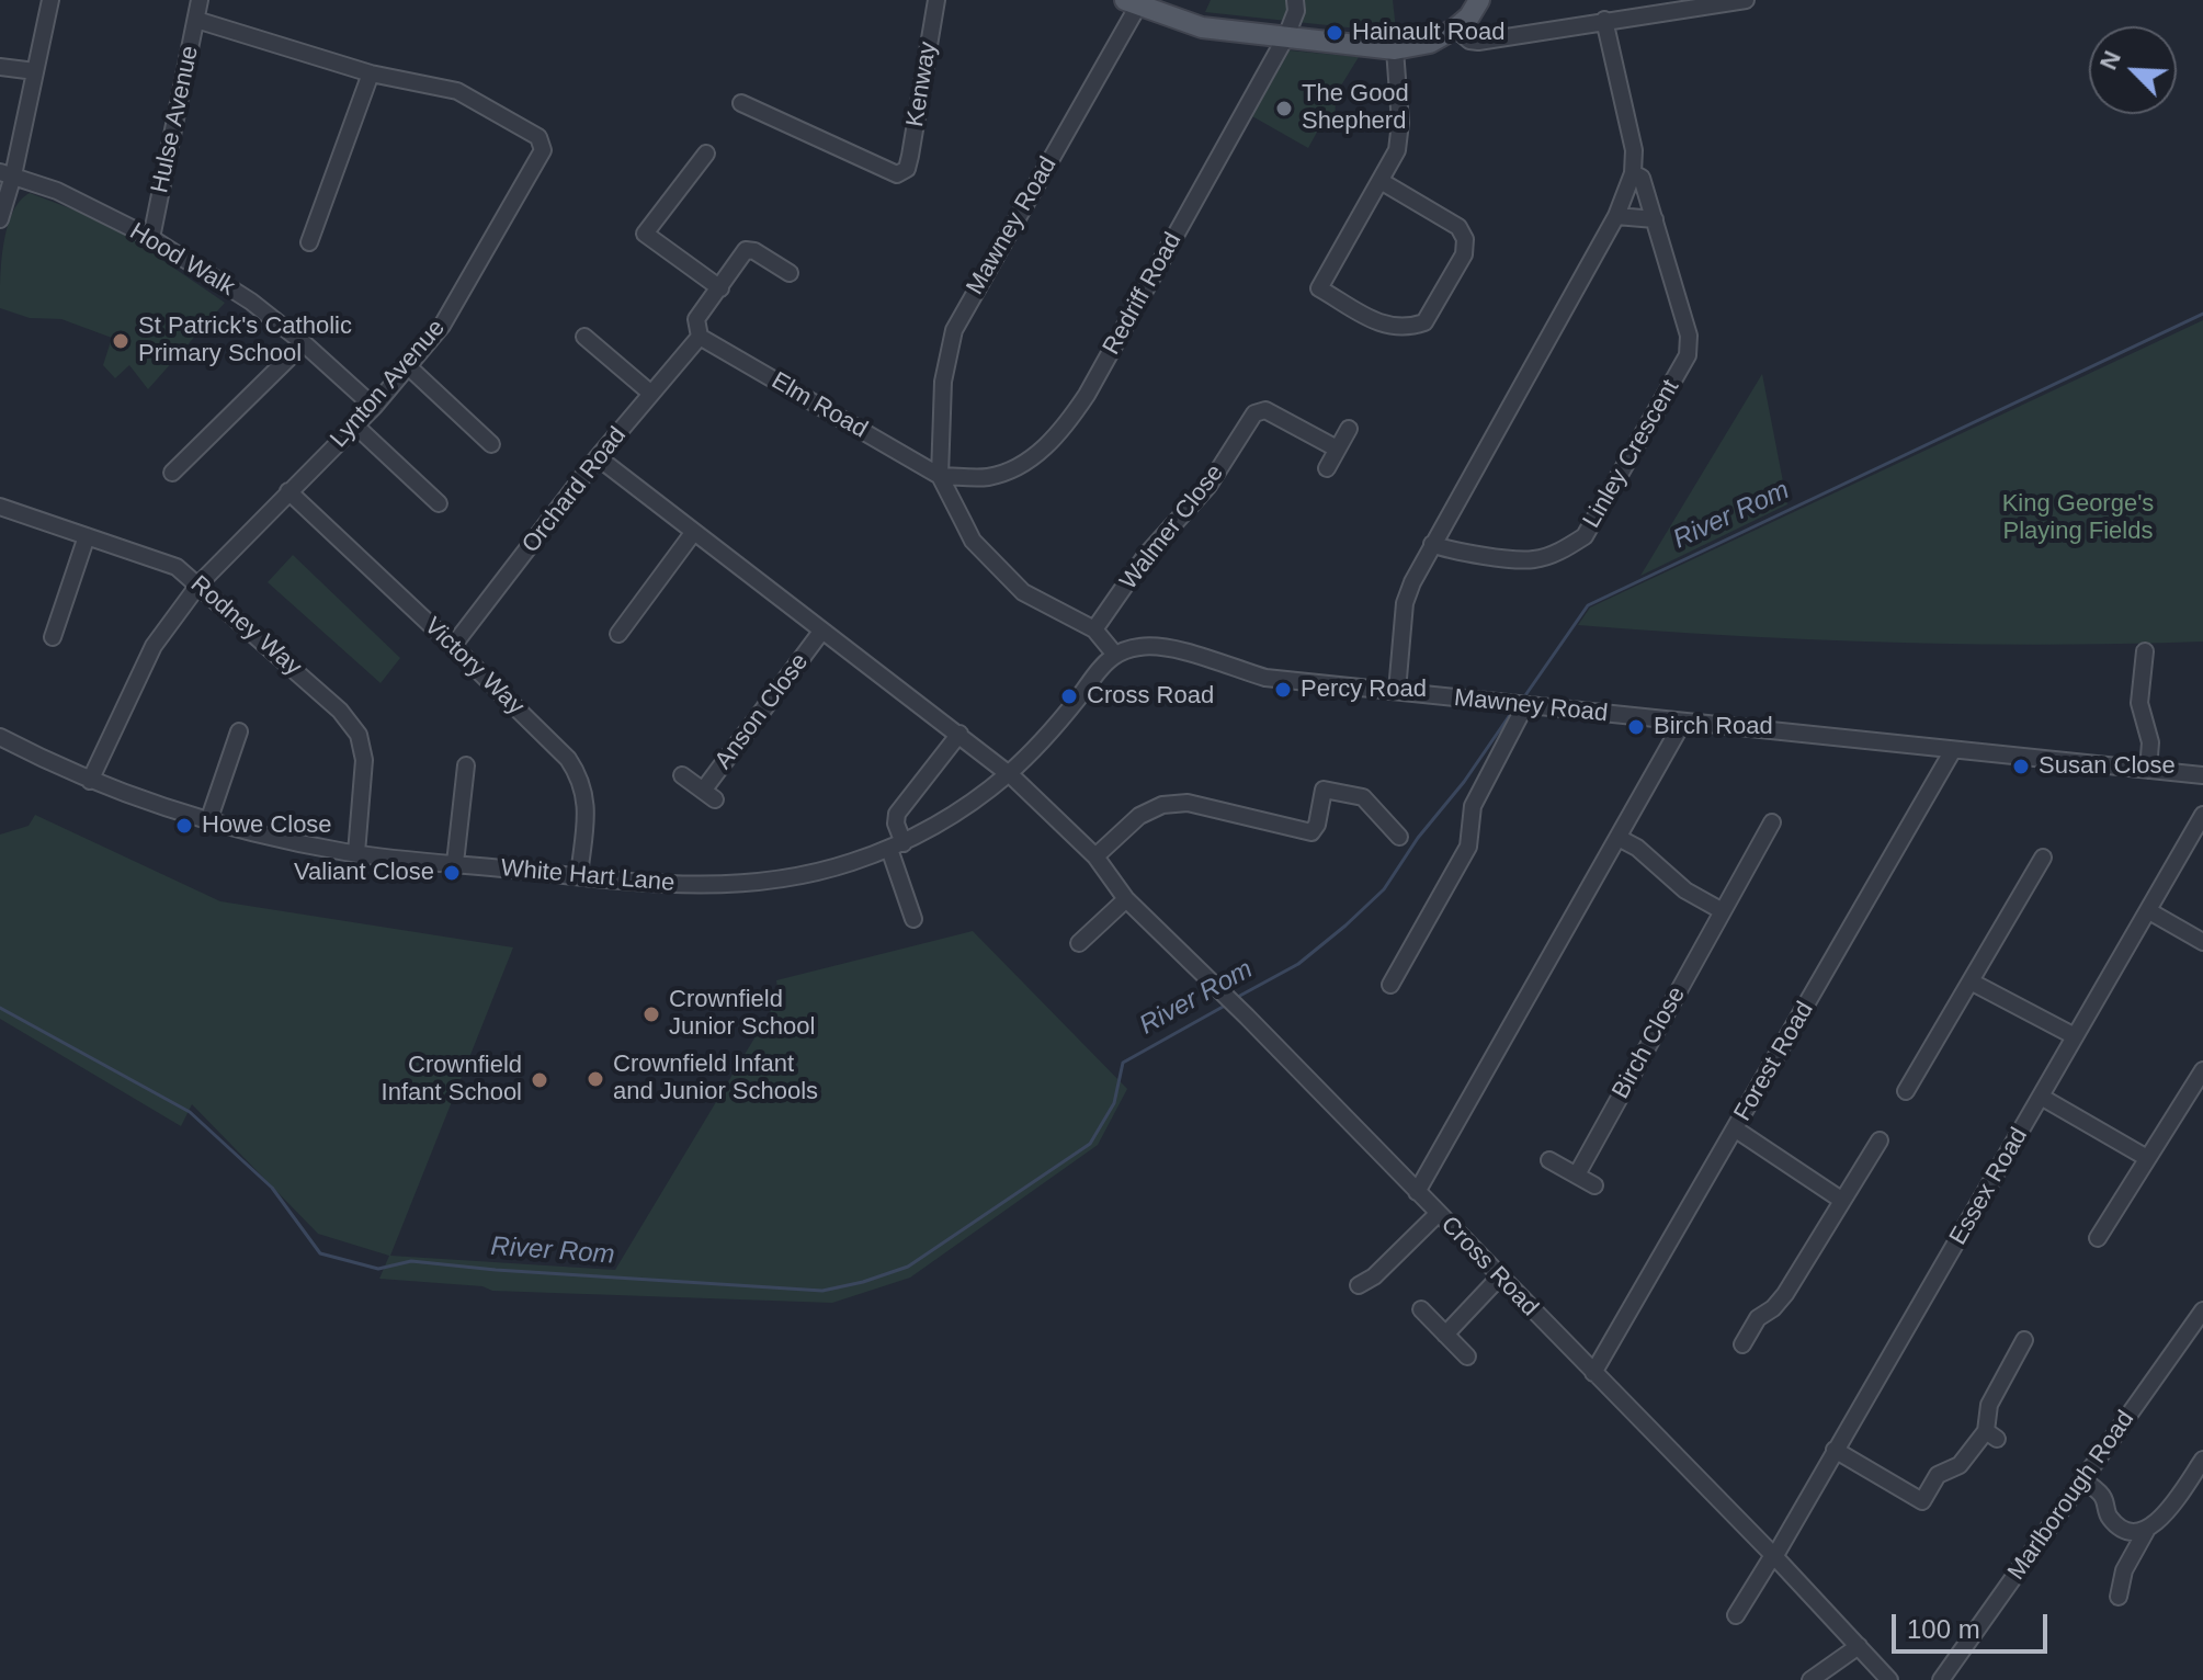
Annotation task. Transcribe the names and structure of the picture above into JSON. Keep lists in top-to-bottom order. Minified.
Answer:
{"streets":{"street":["Kenway","Hulse Avenue","Mawney Road","Hood Walk","Redriff Road","Lynton Avenue","Elm Road","Linley Crescent","Orchard Road","Walmer Close","Rodney Way","Victory Way","Anson Close","White Hart Lane","Birch Close","Forest Road","Essex Road","Cross Road","Marlborough Road"]},"crossings":[["Hulse Avenue","Hood Walk"],["Hulse Avenue","Lynton Avenue"],["Mawney Road","Redriff Road"],["Mawney Road","Elm Road"],["Mawney Road","Walmer Close"],["Mawney Road","White Hart Lane"],["Mawney Road","Forest Road"],["Hood Walk","Lynton Avenue"],["Redriff Road","Elm Road"],["Lynton Avenue","Rodney Way"],["Lynton Avenue","Victory Way"],["Lynton Avenue","White Hart Lane"],["Elm Road","Orchard Road"],["Orchard Road","Victory Way"],["Orchard Road","Cross Road"],["Rodney Way","White Hart Lane"],["Victory Way","White Hart Lane"],["Anson Close","Cross Road"],["White Hart Lane","Cross Road"],["Forest Road","Cross Road"],["Essex Road","Cross Road"]],"water":["River Rom"],"parks":["King George's Playing Fields"],"places":["Hainault Road","The Good Shepherd","St Patrick's Catholic Primary School","Percy Road","Cross Road","Birch Road","Susan Close","Howe Close","Valiant Close","Crownfield Junior School","Crownfield Infant and Junior Schools","Crownfield Infant School"],"scale_bar":"100 m","north":"top left"}
